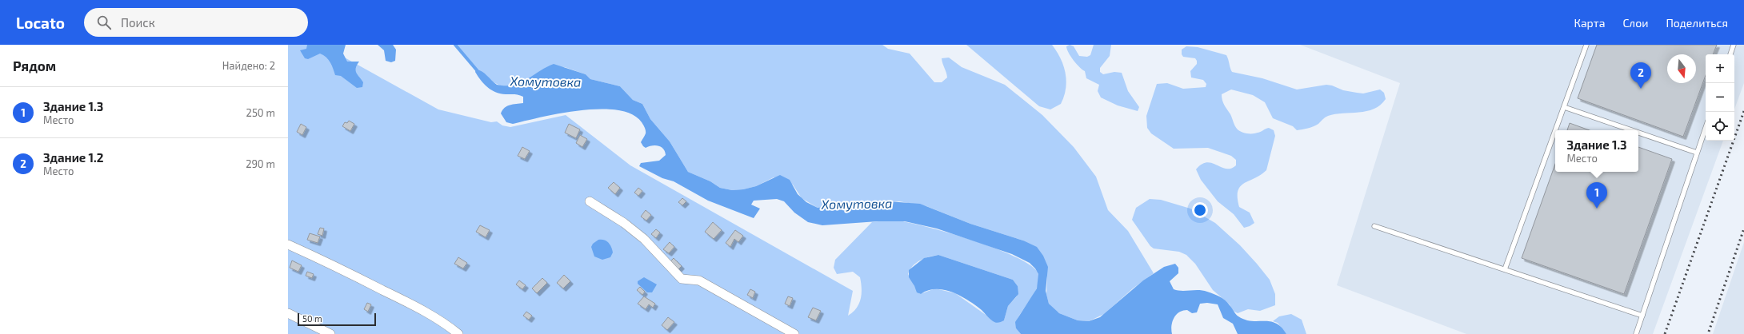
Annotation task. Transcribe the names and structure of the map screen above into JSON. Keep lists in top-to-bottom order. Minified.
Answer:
{"water":["Хомутовка"],"scale_bar":"50 m","north":"bottom","page":{"header":"Locato","search":"Поиск","nav":["Карта","Слои","Поделиться"],"heading":["Рядом","Найдено: 2"],"map_buttons":["+","−"],"pins":["2","1"],"list":[{"mark":"1","name":"Здание 1.3","note":"Место","value":"250 m"},{"mark":"2","name":"Здание 1.2","note":"Место","value":"290 m"}],"popup":["Здание 1.3","Место"],"scale":"50 m"}}
